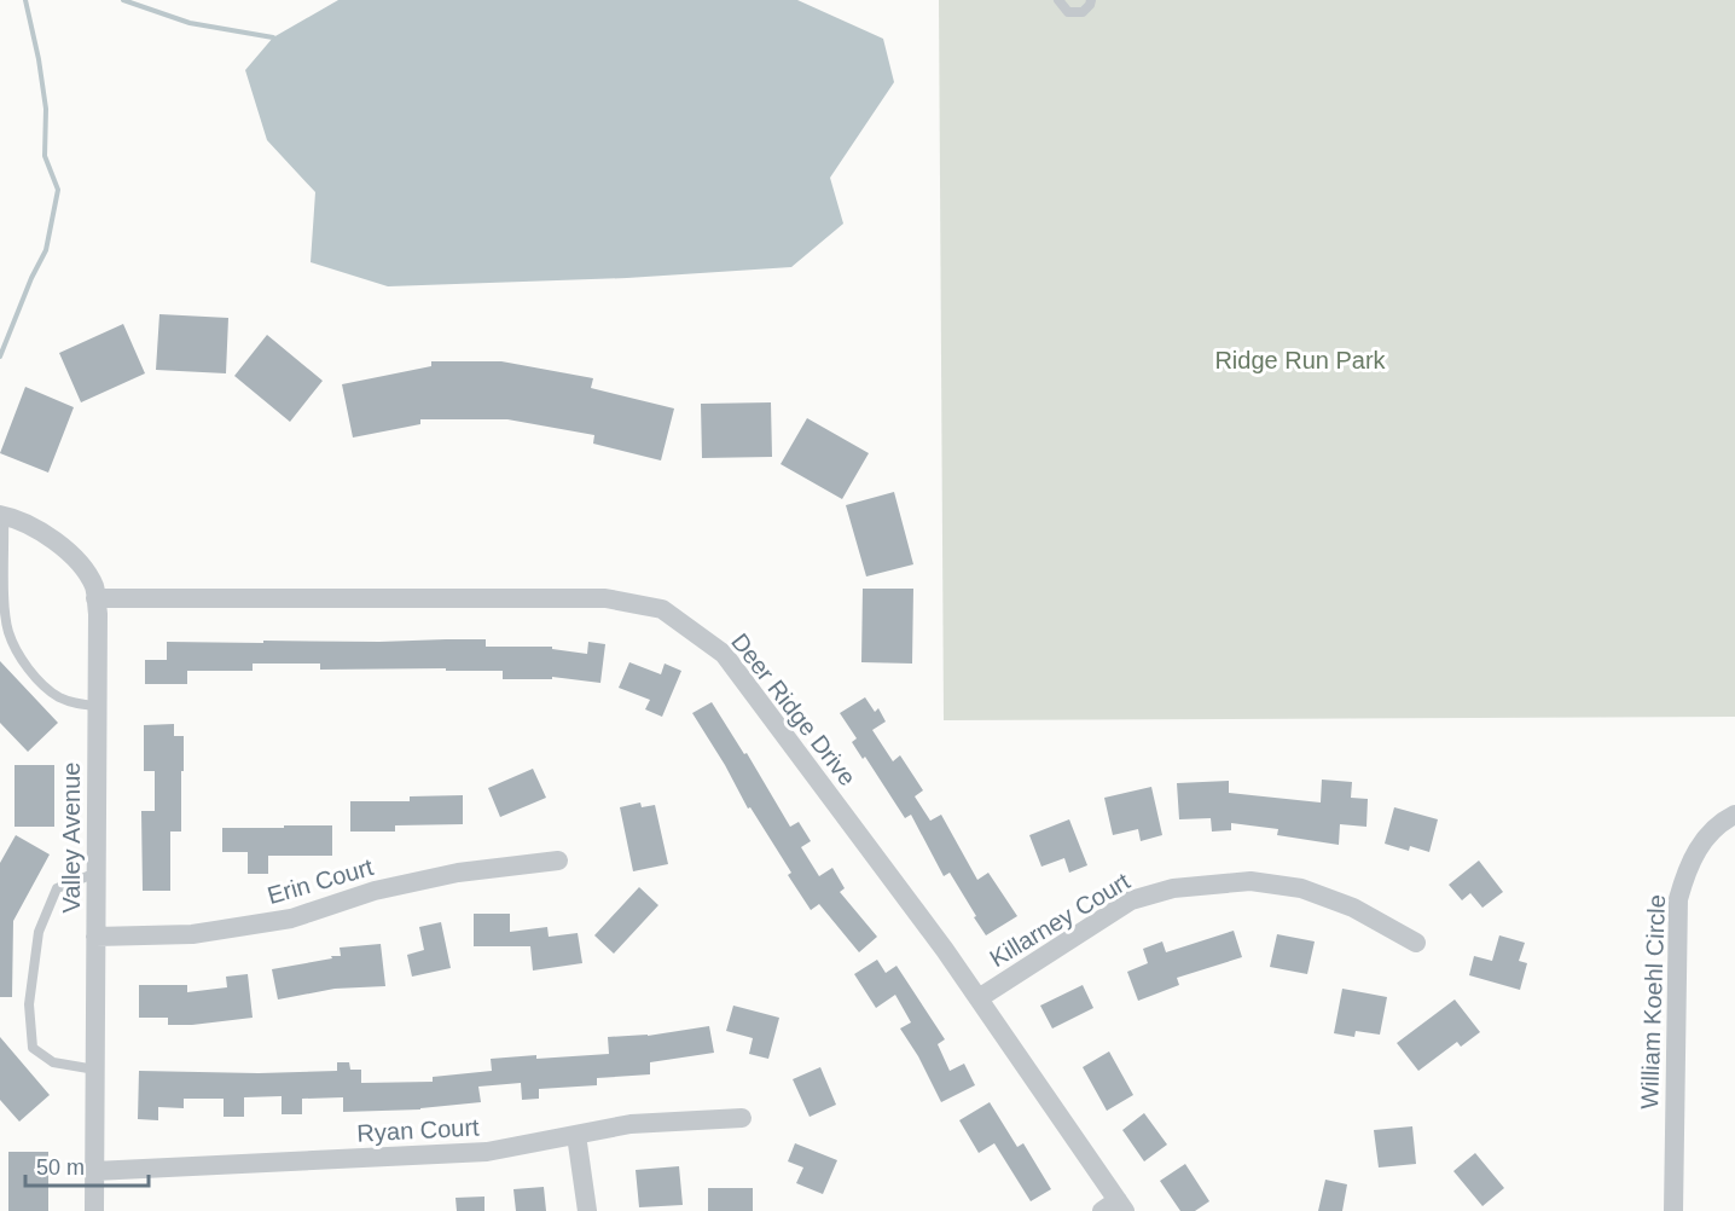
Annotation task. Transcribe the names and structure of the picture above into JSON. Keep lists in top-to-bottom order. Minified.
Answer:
{"streets":{"street":["Deer Ridge Drive","Valley Avenue","Erin Court","Killarney Court","William Koehl Circle","Ryan Court"]},"crossings":[["Deer Ridge Drive","Valley Avenue"],["Deer Ridge Drive","Killarney Court"],["Valley Avenue","Erin Court"],["Valley Avenue","Ryan Court"]],"parks":["Ridge Run Park"],"scale_bar":"50 m"}
